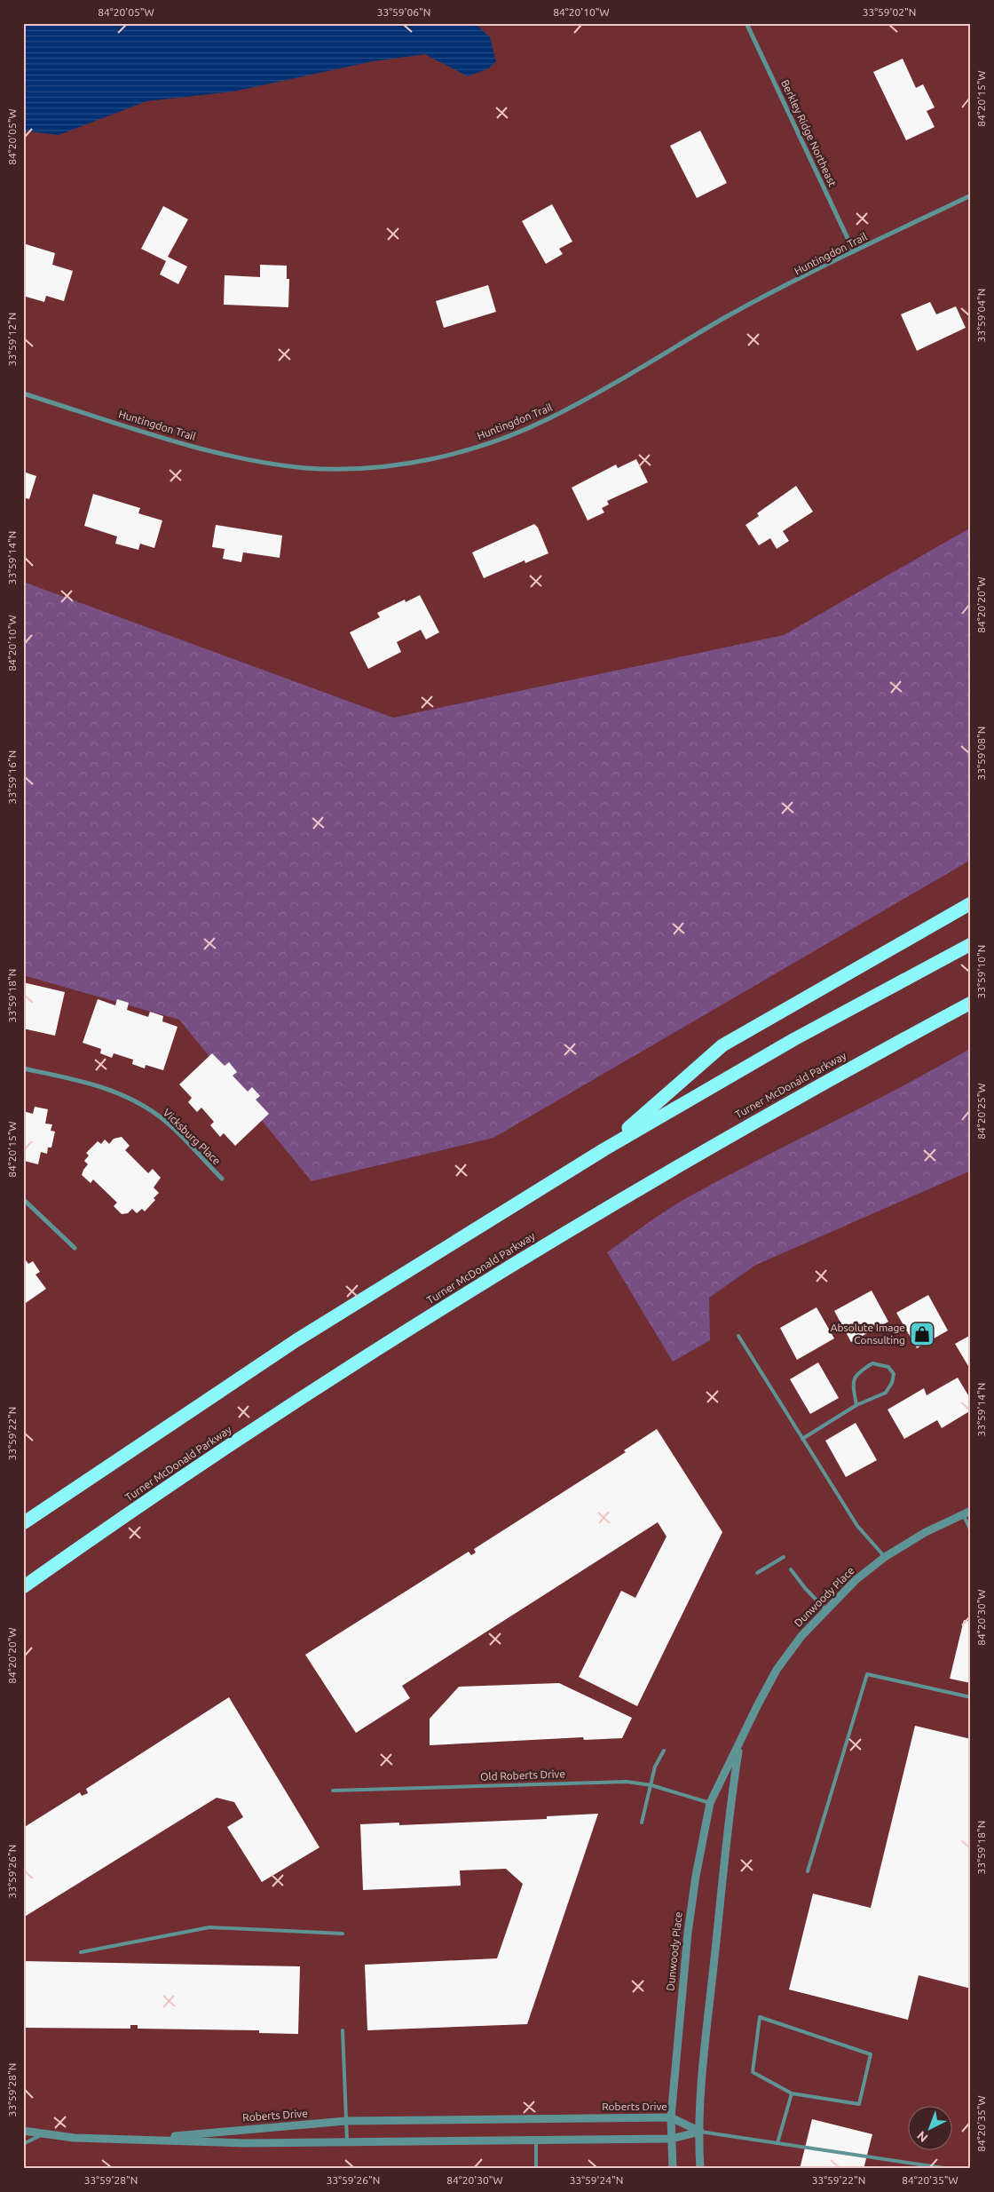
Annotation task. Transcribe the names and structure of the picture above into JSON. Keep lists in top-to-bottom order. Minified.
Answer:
{"streets":{"highway":["Turner McDonald Parkway"],"street":["Berkley Ridge Northeast","Huntingdon Trail","Vicksburg Place","Dunwoody Place","Roberts Drive"],"lane":["Old Roberts Drive"]},"crossings":[["Berkley Ridge Northeast","Huntingdon Trail"],["Dunwoody Place","Old Roberts Drive"],["Dunwoody Place","Roberts Drive"]],"places":{"shop":["Absolute Image Consulting"]},"north":"bottom left","coordinates":["84°20'05\"W","33°59'06\"N","84°20'10\"W","33°59'02\"N","84°20'15\"W","33°59'04\"N","33°59'12\"N","33°59'14\"N","84°20'20\"W","33°59'08\"N","33°59'16\"N","33°59'10\"N","33°59'18\"N","84°20'25\"W","33°59'22\"N","84°20'30\"W","33°59'26\"N","33°59'28\"N","84°20'35\"W","33°59'24\"N"]}
